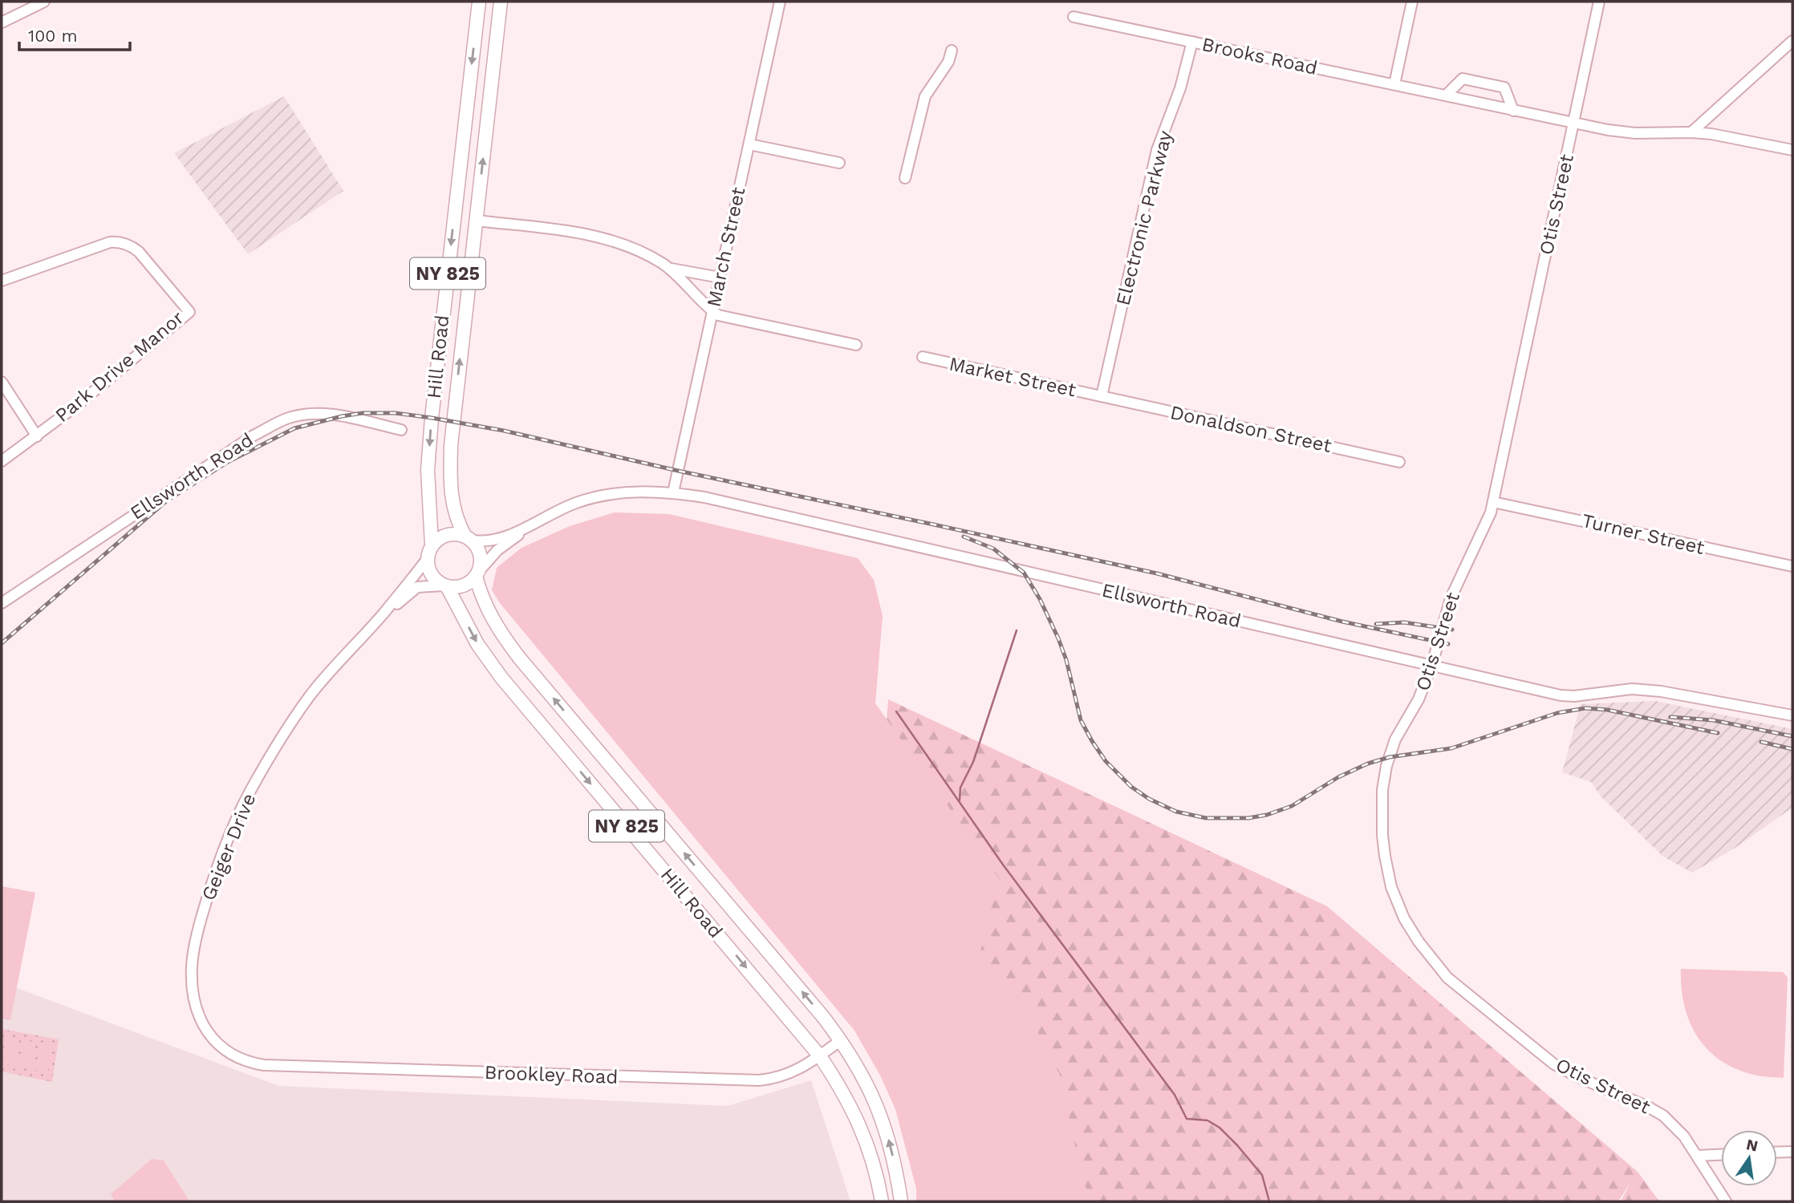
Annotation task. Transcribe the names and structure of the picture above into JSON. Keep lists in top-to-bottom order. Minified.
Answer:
{"streets":{"main road":["NY 825","Hill Road"],"street":["Brooks Road","Otis Street","Electronic Parkway","March Street","Park Drive Manor","Market Street","Donaldson Street","Ellsworth Road","Turner Street","Geiger Drive","Brookley Road"]},"crossings":[["Brooks Road","Otis Street"],["Brooks Road","Electronic Parkway"],["Otis Street","Ellsworth Road"],["Otis Street","Turner Street"],["Electronic Parkway","Market Street"],["Electronic Parkway","Donaldson Street"],["March Street","Ellsworth Road"],["NY 825","Hill Road"],["NY 825","Ellsworth Road"],["NY 825","Geiger Drive"],["NY 825","Brookley Road"],["Hill Road","Ellsworth Road"],["Hill Road","Geiger Drive"],["Hill Road","Brookley Road"],["Market Street","Donaldson Street"],["Ellsworth Road","Geiger Drive"],["Geiger Drive","Brookley Road"]],"scale_bar":"100 m","north":"top"}
